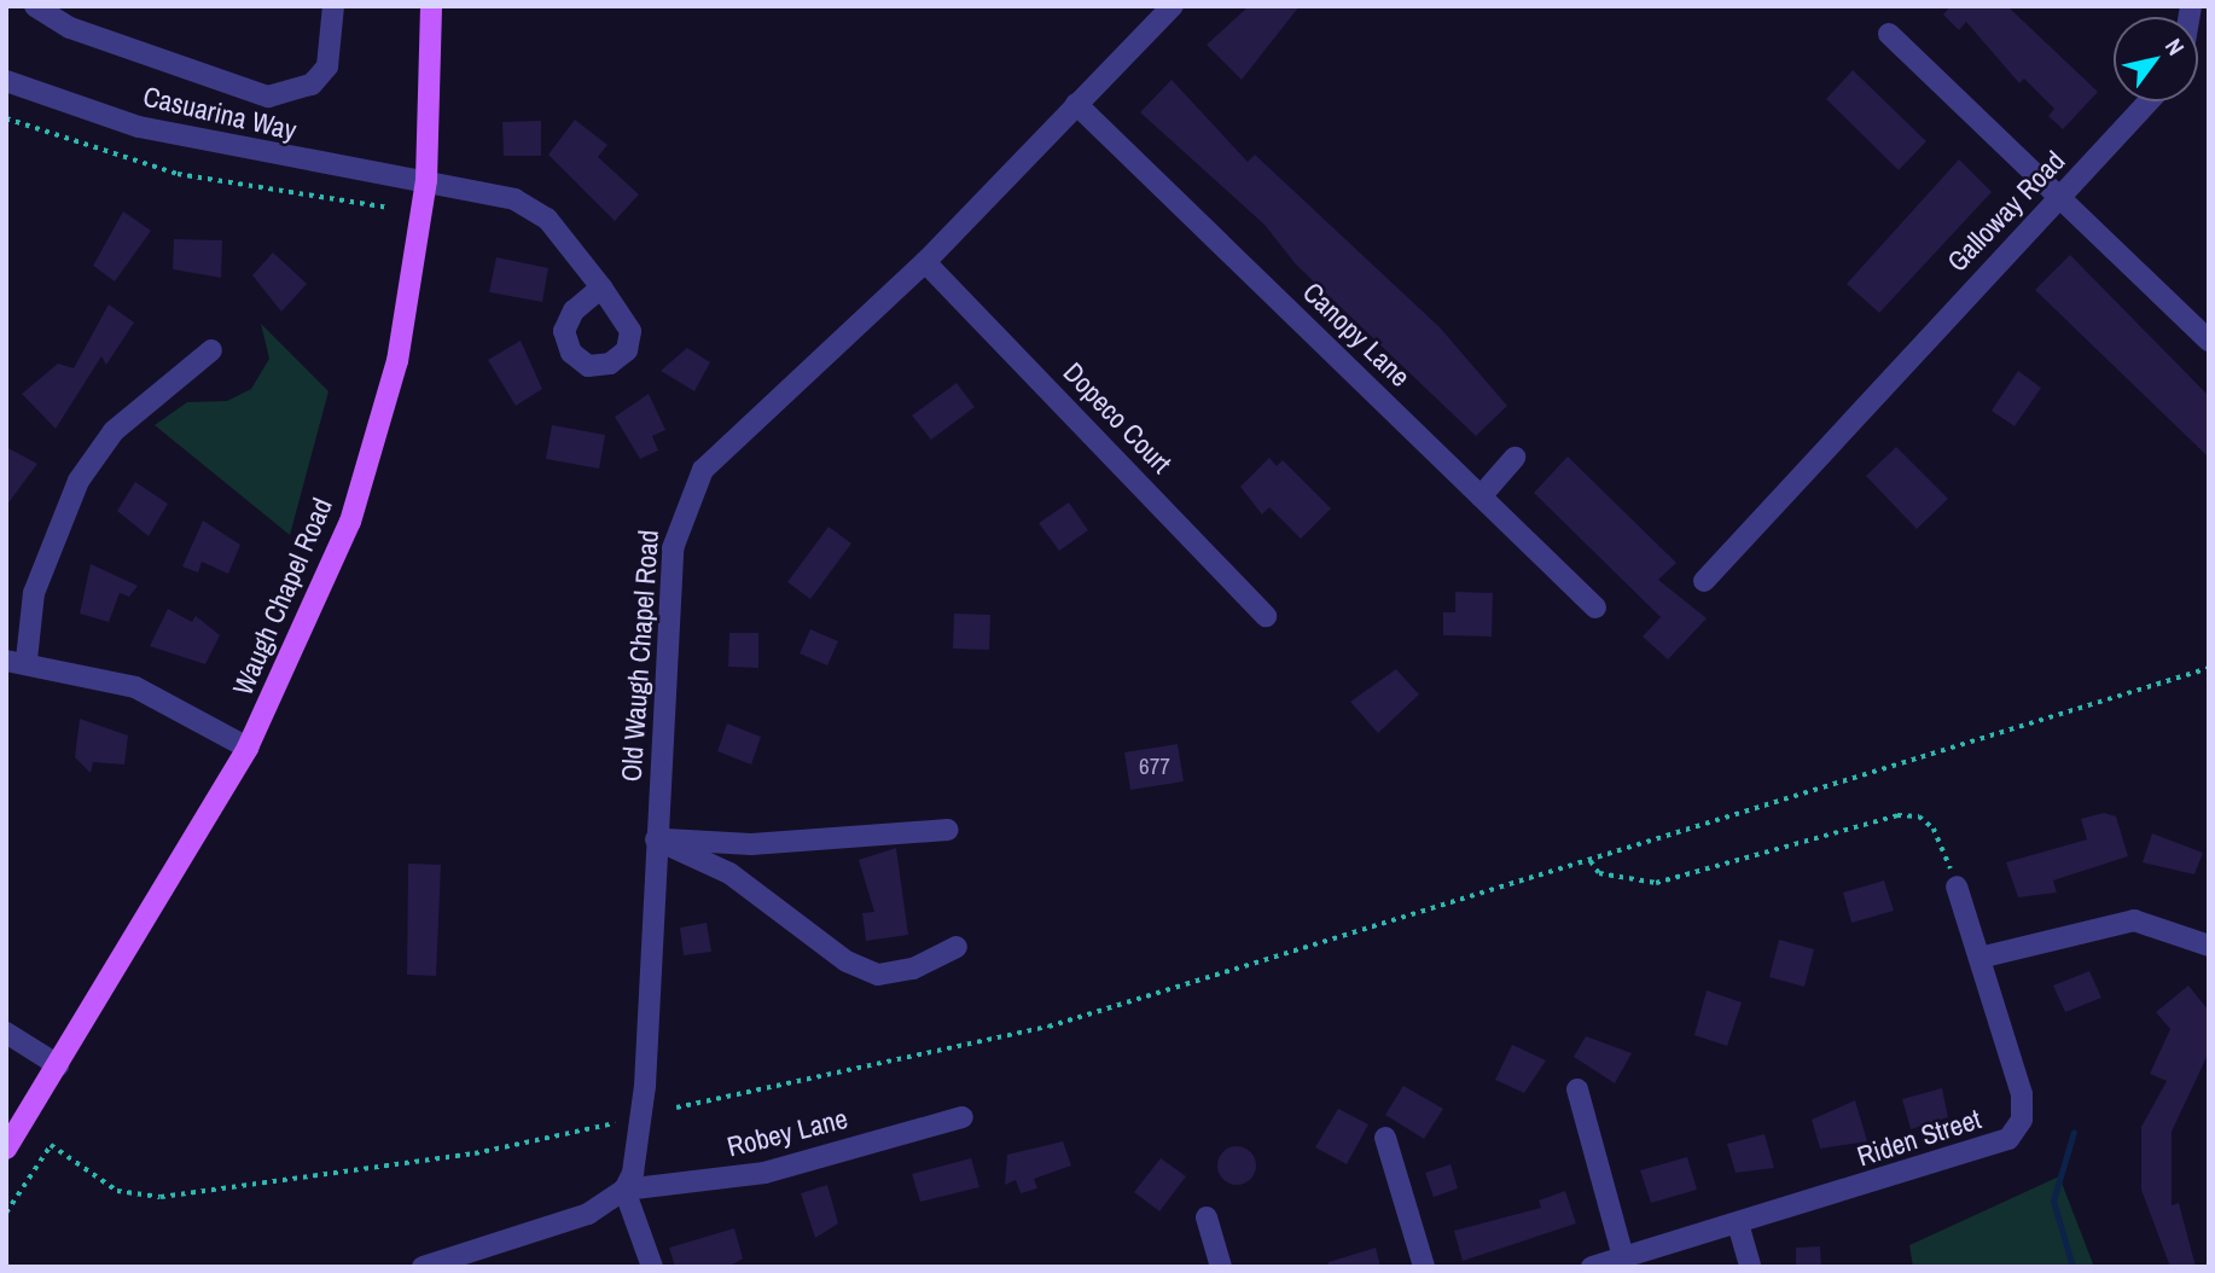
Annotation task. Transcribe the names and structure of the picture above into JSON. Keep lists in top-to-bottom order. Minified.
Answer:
{"streets":{"main road":["Waugh Chapel Road"],"street":["Casuarina Way","Galloway Road","Canopy Lane","Dopeco Court","Old Waugh Chapel Road","Robey Lane","Riden Street"]},"crossings":[["Casuarina Way","Waugh Chapel Road"],["Canopy Lane","Old Waugh Chapel Road"],["Dopeco Court","Old Waugh Chapel Road"],["Old Waugh Chapel Road","Robey Lane"]],"house_numbers":["677"],"north":"top right"}
